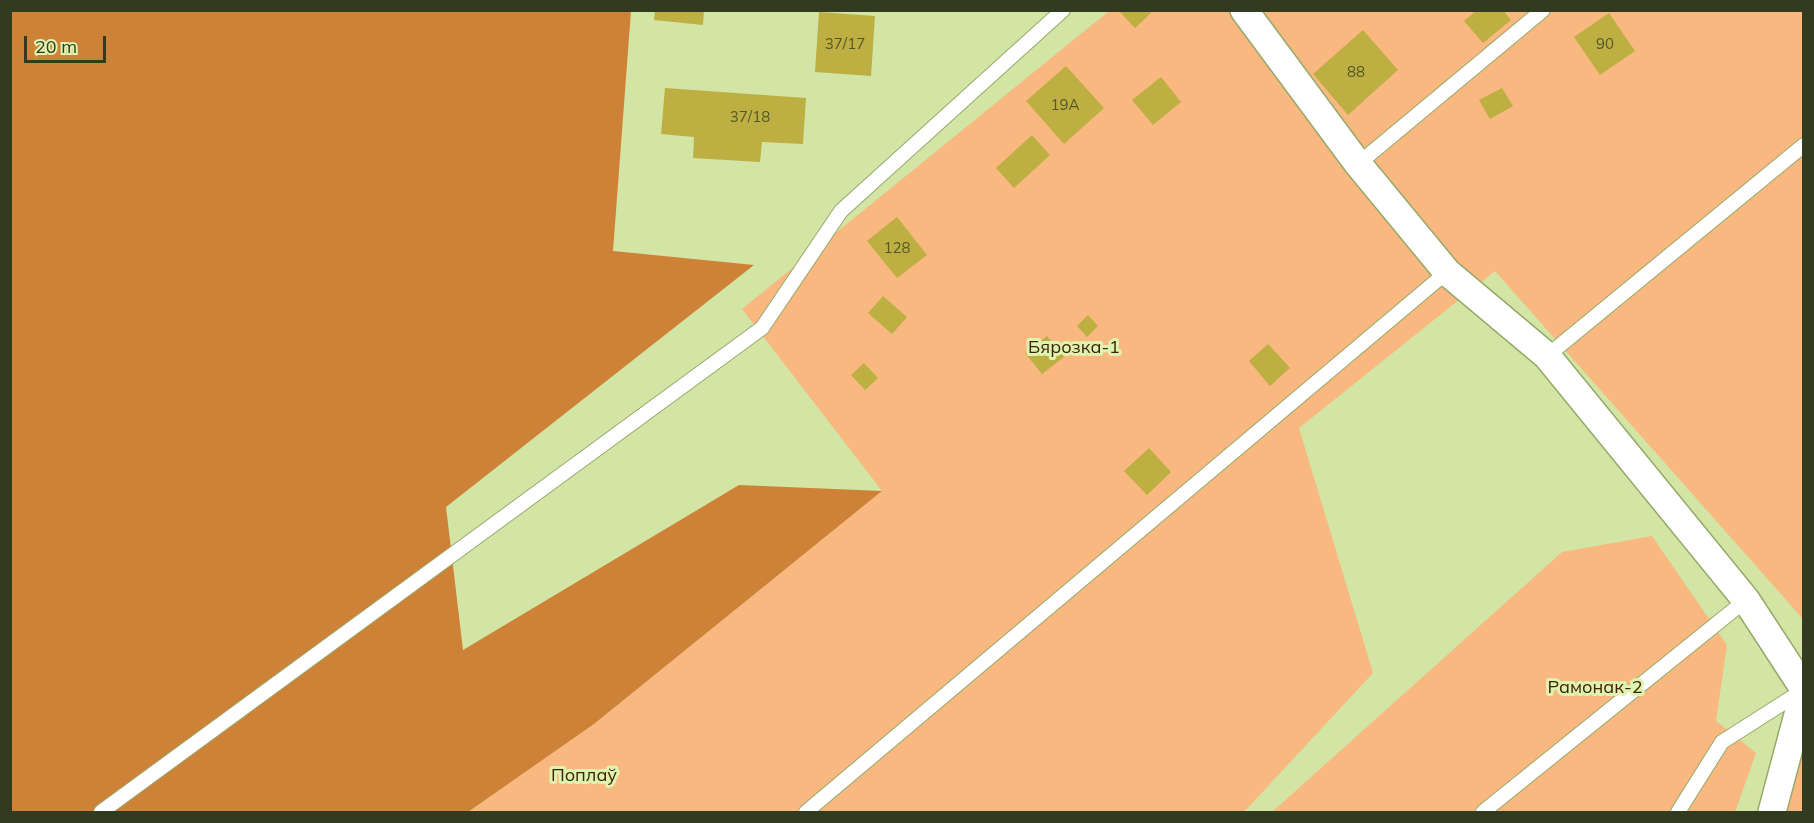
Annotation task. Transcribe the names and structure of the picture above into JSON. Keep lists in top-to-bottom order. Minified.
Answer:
{"parks":["Бярозка-1","Рамонак-2","Поплаў"],"house_numbers":["37/17","90","88","19А","37/18","128"],"scale_bar":"20 m"}
